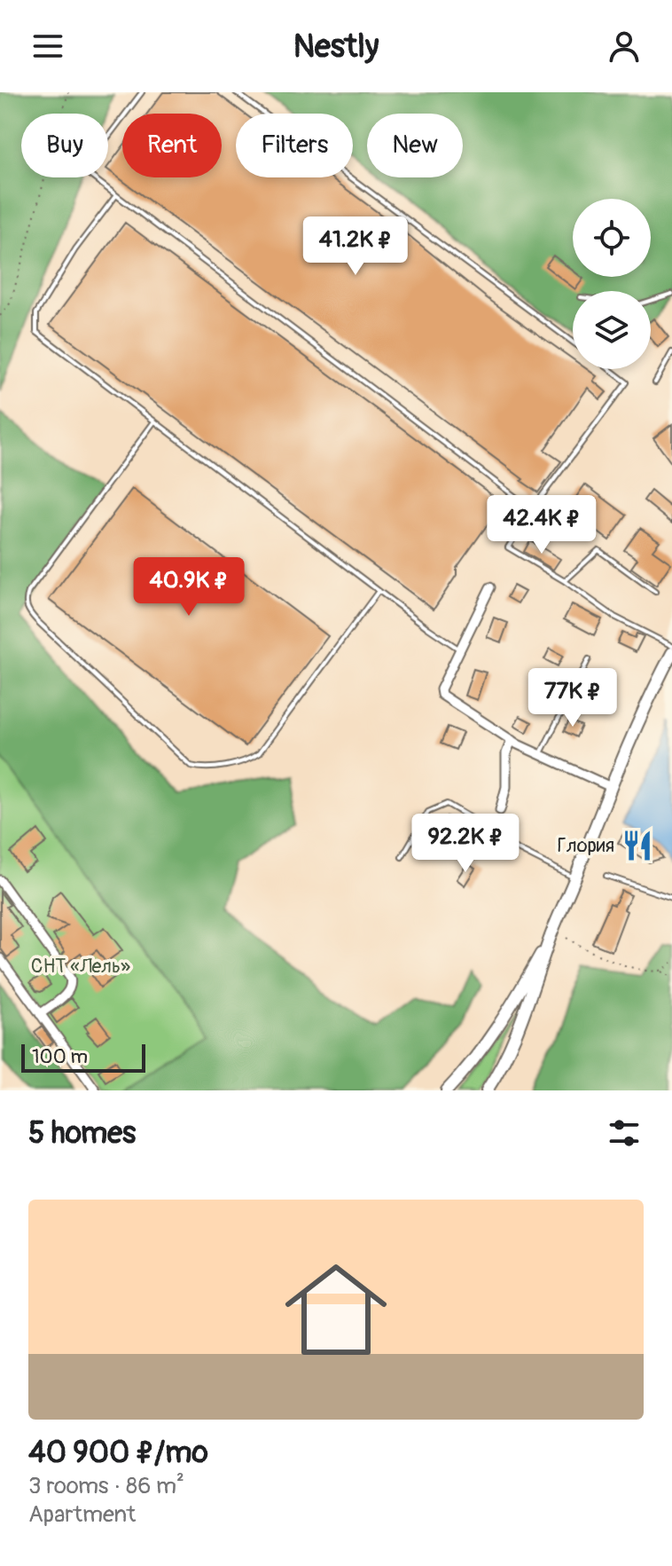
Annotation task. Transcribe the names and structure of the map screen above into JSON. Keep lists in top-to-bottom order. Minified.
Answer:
{"parks":["СНТ «Лель»"],"places":{"restaurant":["Глория"]},"scale_bar":"100 m","page":{"header":"Nestly","chip":["Buy","Rent","Filters","New"],"price":["41.2K ₽","42.4K ₽","40.9K ₽","77K ₽","92.2K ₽"],"scale":"100 m","heading":"5 homes","list":[{"name":"40 900 ₽/mo","note":"3 rooms · 86 m² · Apartment"}]}}
